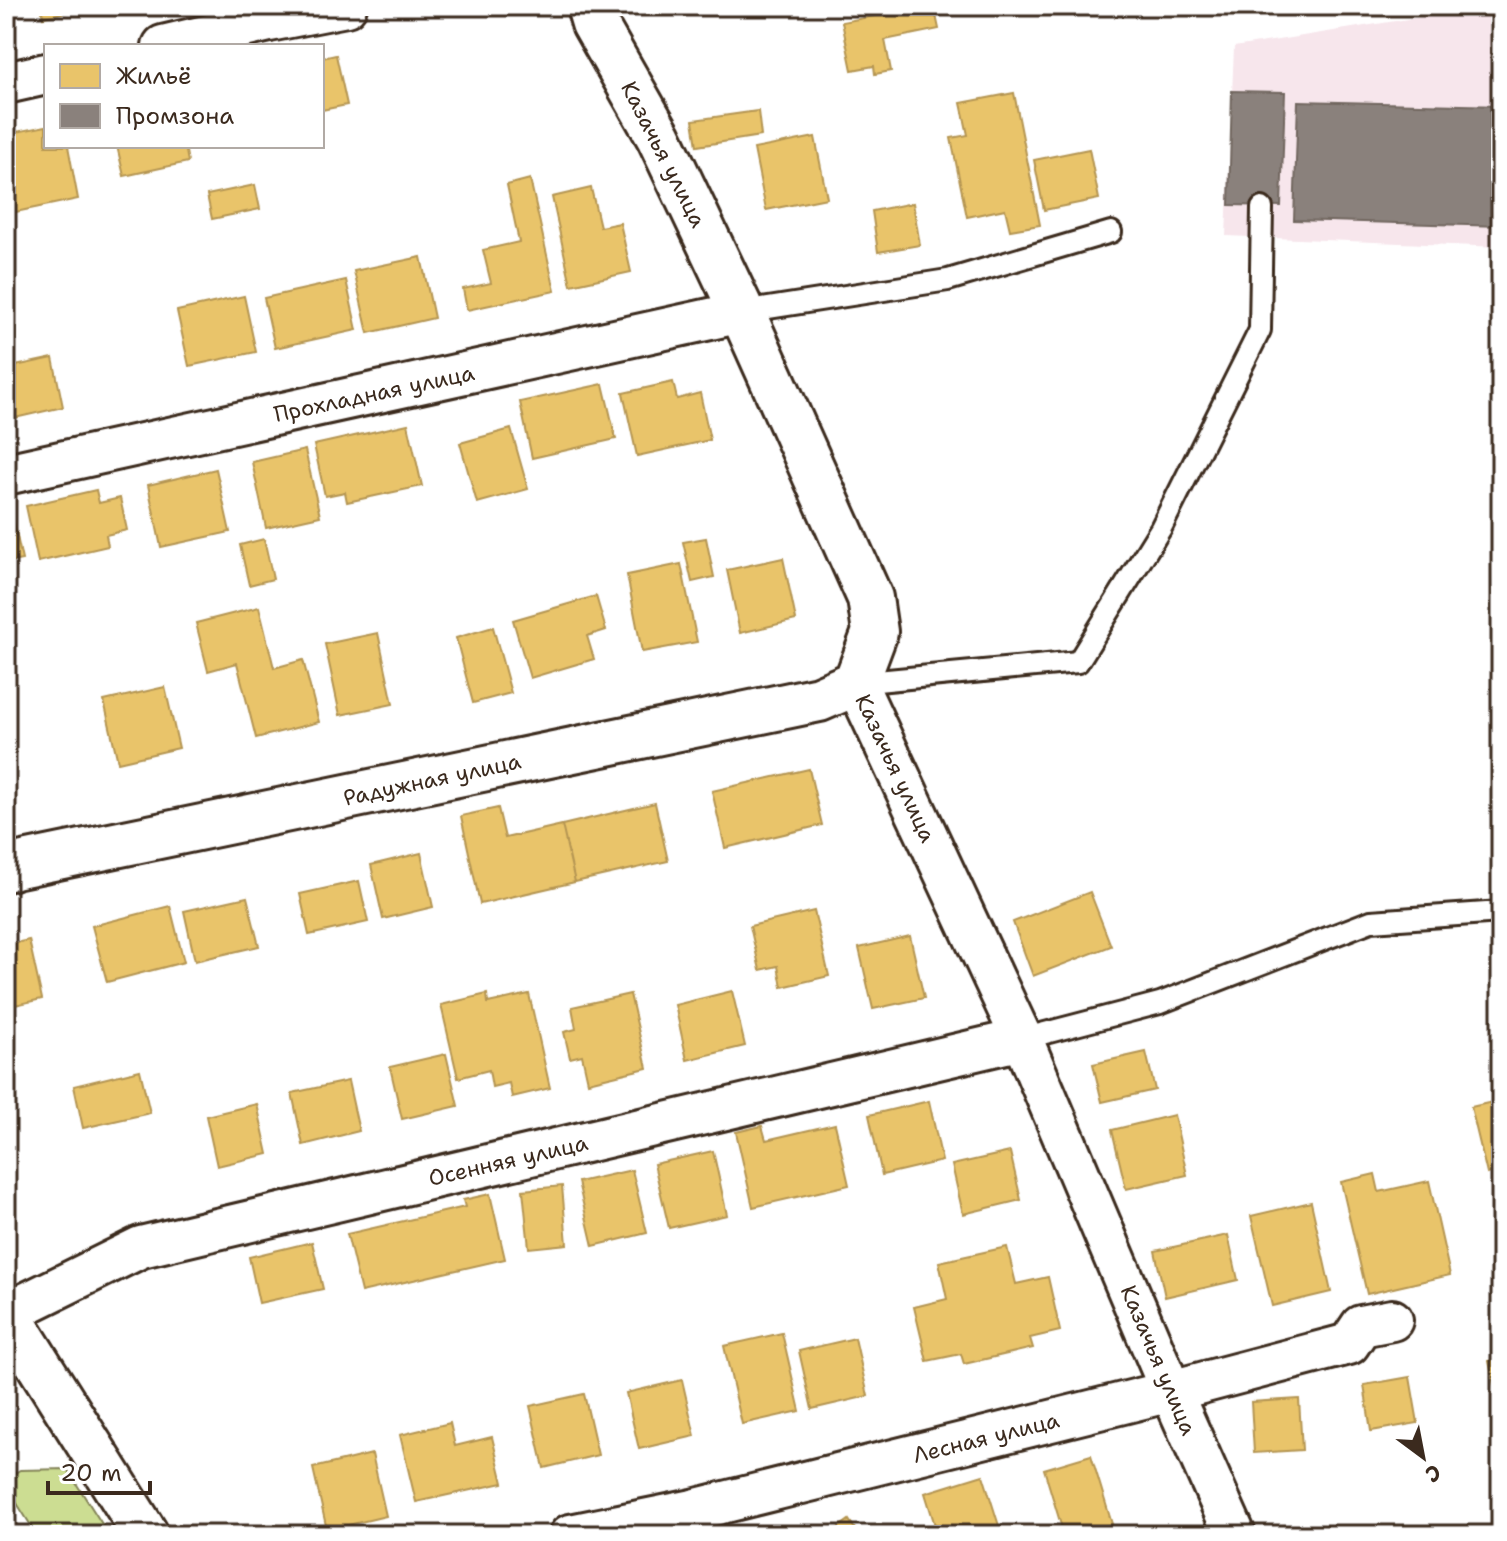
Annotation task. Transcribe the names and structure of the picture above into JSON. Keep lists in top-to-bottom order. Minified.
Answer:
{"streets":{"main road":["Казачья улица","Радужная улица"],"street":["Прохладная улица","Осенняя улица","Лесная улица"]},"crossings":[["Казачья улица","Прохладная улица"],["Казачья улица","Радужная улица"],["Казачья улица","Осенняя улица"],["Казачья улица","Лесная улица"]],"legend":["Жильё","Промзона"],"scale_bar":"20 m","north":"bottom right"}
